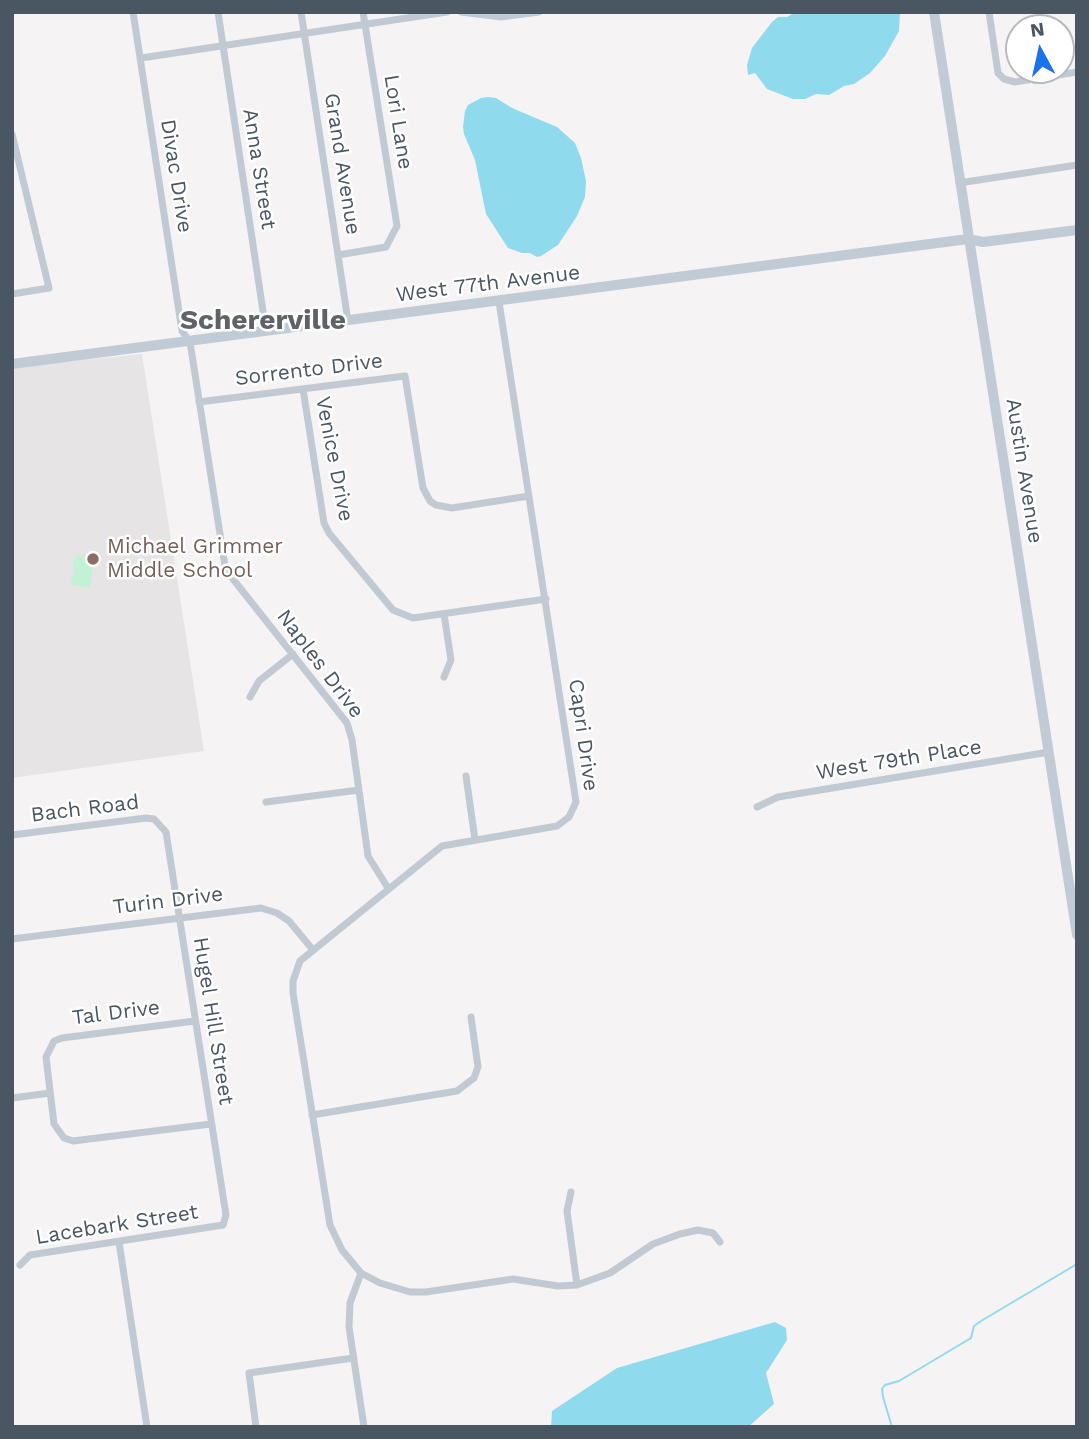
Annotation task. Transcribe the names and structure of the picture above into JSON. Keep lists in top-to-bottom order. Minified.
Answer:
{"streets":{"street":["Lori Lane","Grand Avenue","Anna Street","Divac Drive","West 77th Avenue","Sorrento Drive","Venice Drive","Austin Avenue","Naples Drive","Capri Drive","West 79th Place","Bach Road","Turin Drive","Tal Drive","Hugel Hill Street","Lacebark Street"]},"crossings":[["Lori Lane","Grand Avenue"],["Grand Avenue","West 77th Avenue"],["Anna Street","West 77th Avenue"],["Divac Drive","West 77th Avenue"],["Divac Drive","Naples Drive"],["West 77th Avenue","Austin Avenue"],["West 77th Avenue","Naples Drive"],["West 77th Avenue","Capri Drive"],["Sorrento Drive","Venice Drive"],["Sorrento Drive","Naples Drive"],["Sorrento Drive","Capri Drive"],["Venice Drive","Capri Drive"],["Austin Avenue","West 79th Place"],["Naples Drive","Capri Drive"],["Capri Drive","Turin Drive"],["Bach Road","Hugel Hill Street"],["Turin Drive","Hugel Hill Street"],["Tal Drive","Hugel Hill Street"],["Hugel Hill Street","Lacebark Street"]],"districts":["Schererville"],"places":["Michael Grimmer Middle School"],"north":"top"}
